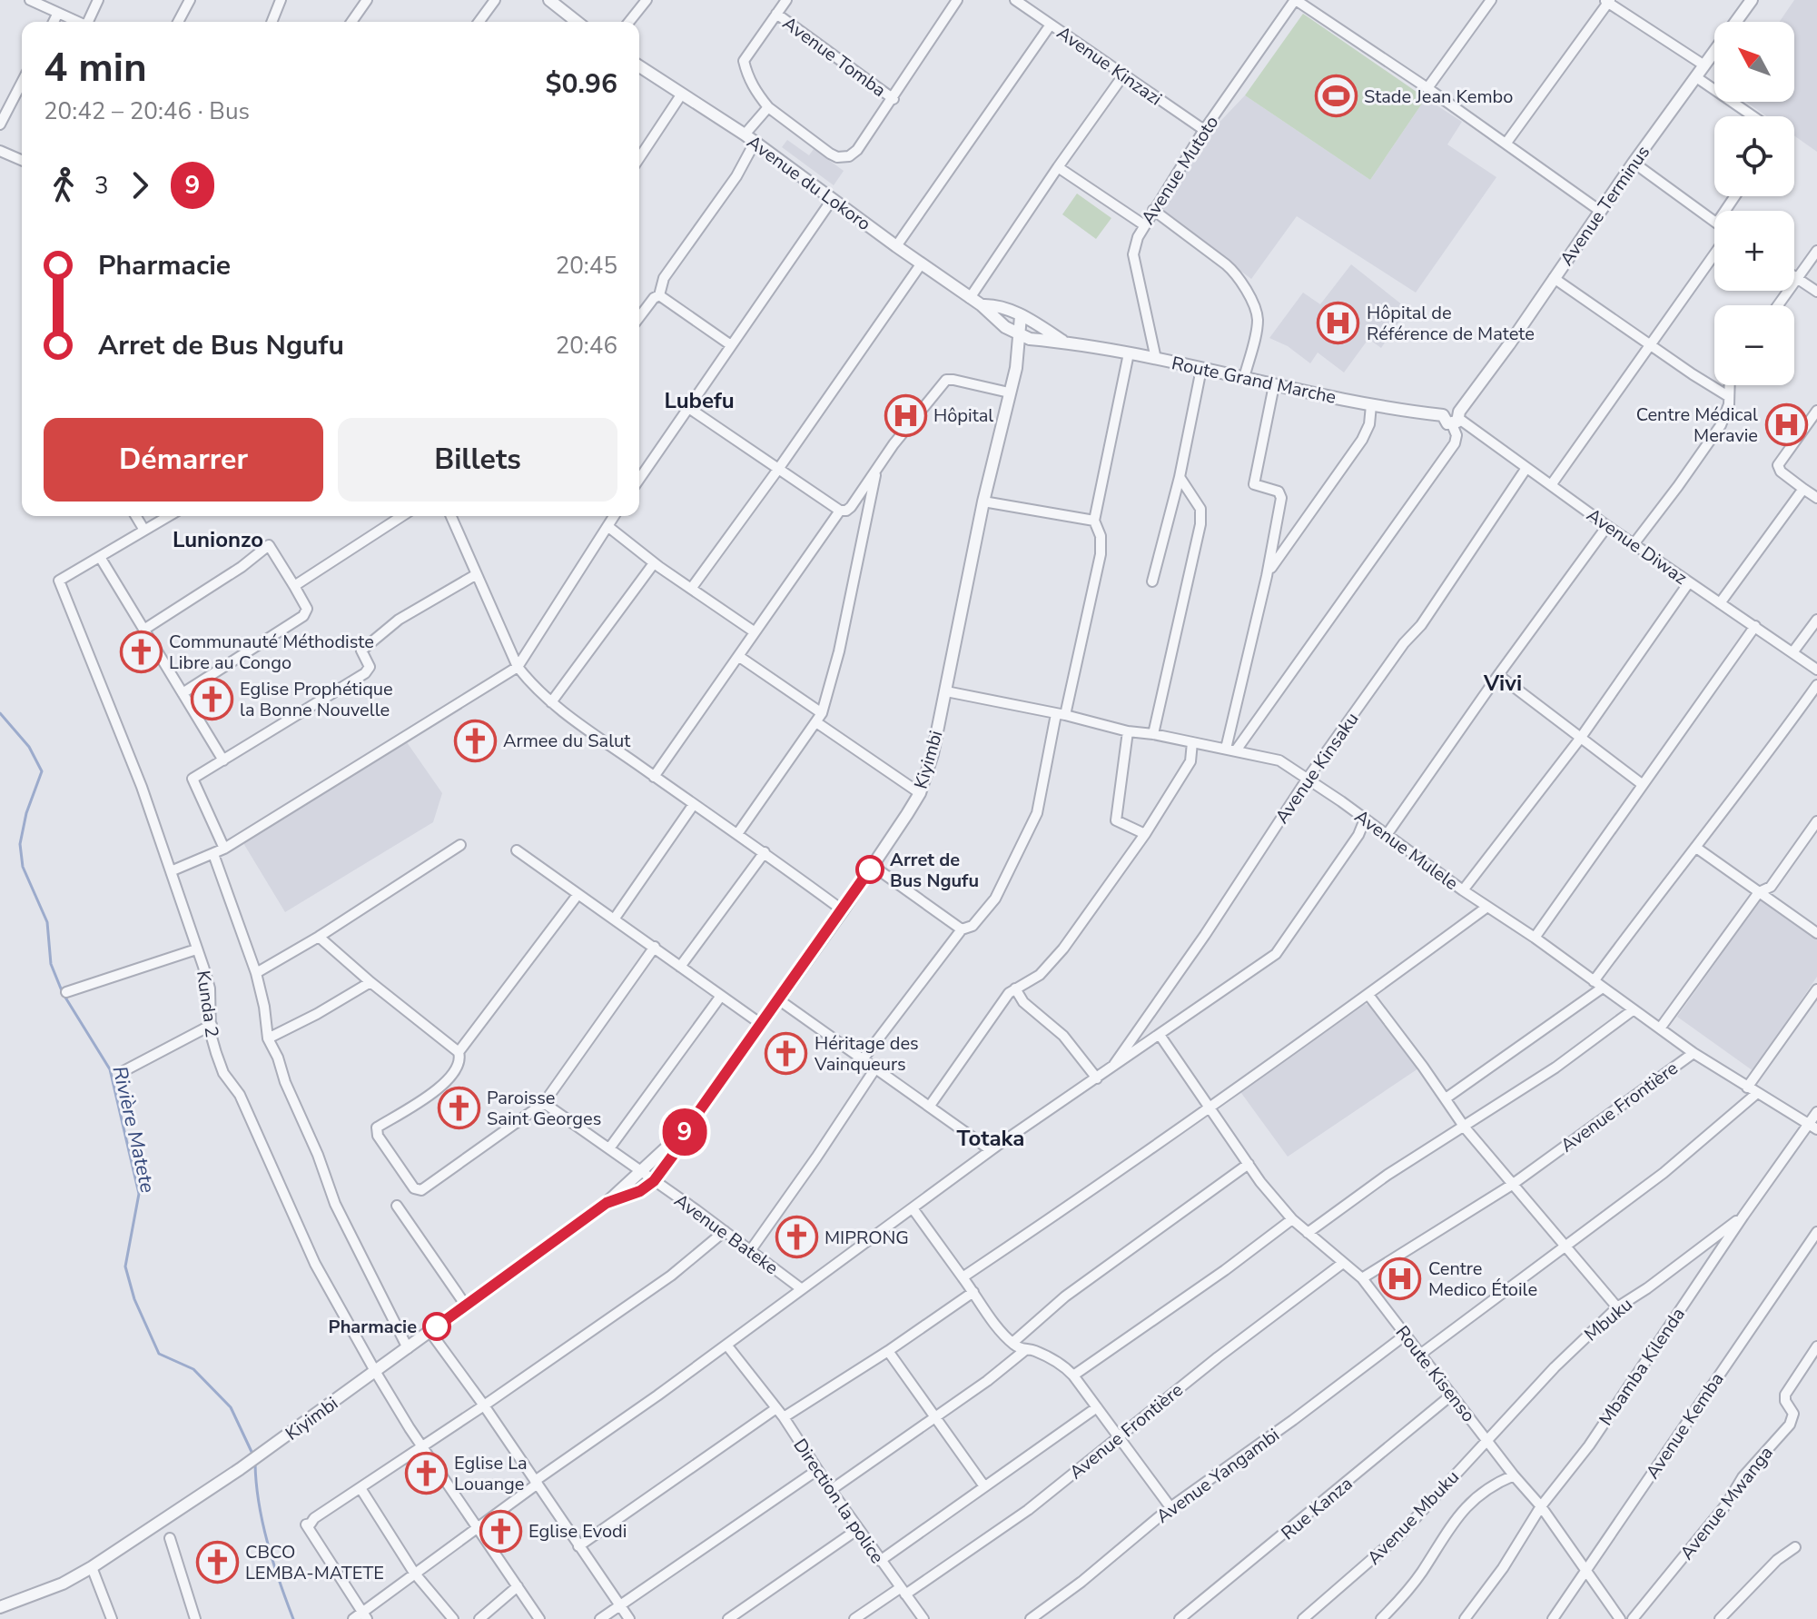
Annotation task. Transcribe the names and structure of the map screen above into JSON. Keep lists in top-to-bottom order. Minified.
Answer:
{"streets":{"street":["Avenue Tomba","Avenue Kinzazi","Avenue Mutoto","Avenue du Lokoro","Avenue Terminus","Route Grand Marche","Avenue Diwaz","Kiyimbi","Avenue Kinsaku","Avenue Mulele","Kunda 2","Avenue Frontière","Avenue Bateke","Mbuku","Mbamba Kilenda","Route Kisenso","Avenue Kemba","Avenue Yangambi","Direction la police","Avenue Mwanga","Rue Kanza","Avenue Mbuku"]},"crossings":[["Avenue Kinzazi","Avenue Mutoto"],["Avenue Mutoto","Route Grand Marche"],["Avenue du Lokoro","Route Grand Marche"],["Avenue du Lokoro","Kiyimbi"],["Avenue Terminus","Route Grand Marche"],["Avenue Terminus","Avenue Diwaz"],["Avenue Terminus","Avenue Mulele"],["Route Grand Marche","Avenue Diwaz"],["Route Grand Marche","Kiyimbi"],["Avenue Diwaz","Avenue Kinsaku"],["Kiyimbi","Avenue Mulele"],["Kiyimbi","Kunda 2"],["Avenue Kinsaku","Avenue Mulele"],["Avenue Mulele","Avenue Frontière"],["Avenue Mulele","Mbamba Kilenda"],["Avenue Frontière","Route Kisenso"],["Avenue Frontière","Direction la police"],["Mbuku","Mbamba Kilenda"],["Mbuku","Route Kisenso"],["Mbuku","Avenue Mbuku"],["Mbamba Kilenda","Route Kisenso"],["Route Kisenso","Avenue Kemba"],["Route Kisenso","Avenue Yangambi"],["Route Kisenso","Rue Kanza"],["Route Kisenso","Avenue Mbuku"]],"districts":["Lubefu","Lunionzo","Vivi","Totaka"],"water":["Rivière Matete"],"places":{"sports":["Stade Jean Kembo"],"hospital":["Hôpital de Référence de Matete","Hôpital","Centre Médical Meravie","Centre Medico Étoile"],"church":["Communauté Méthodiste Libre au Congo","Eglise Prophétique la Bonne Nouvelle","Armee du Salut","Héritage des Vainqueurs","Paroisse Saint Georges","MIPRONG","Eglise La Louange","Eglise Evodi","CBCO LEMBA-MATETE"],"other":["Arret de Bus Ngufu","Pharmacie"]},"lines":["bus line 9"],"north":"top left","page":{"on_map":"9","map_buttons":["+","−"],"heading":["4 min","20:42 – 20:46 · Bus","$0.96"],"legs":["3","9"],"list":[{"name":"Pharmacie","value":"20:45"},{"name":"Arret de Bus Ngufu","value":"20:46"}],"buttons":["Démarrer","Billets"]}}
